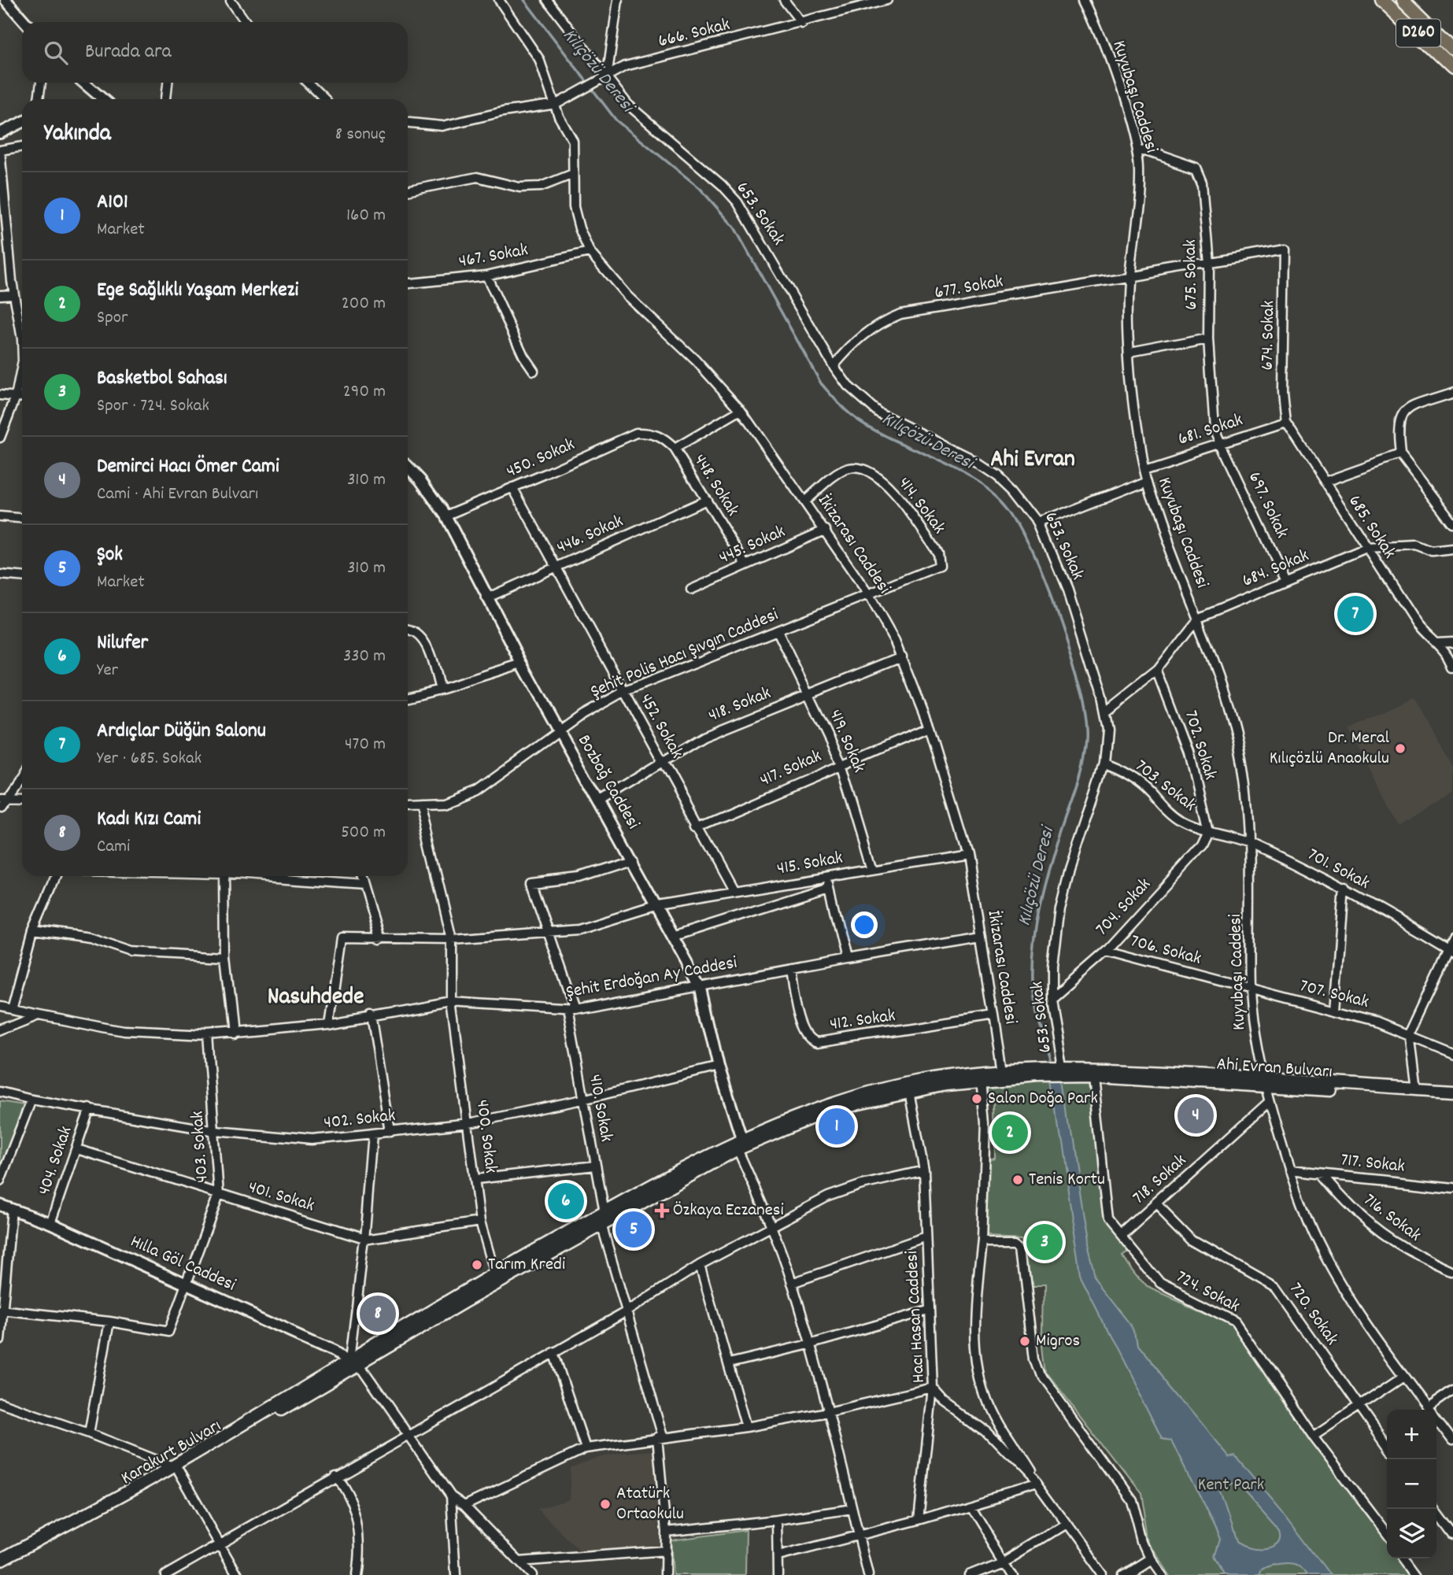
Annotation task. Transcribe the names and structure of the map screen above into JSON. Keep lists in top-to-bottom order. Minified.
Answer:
{"streets":{"highway":["D260"],"main road":["Ahi Evran Bulvarı","Karakurt Bulvarı"],"street":["666. Sokak","Kuyubaşı Caddesi","653. Sokak","467. Sokak","675. Sokak","677. Sokak","674. Sokak","681. Sokak","450. Sokak","448. Sokak","697. Sokak","414. Sokak","685. Sokak","446. Sokak","İkizarası Caddesi","445. Sokak","684. Sokak","Şehit Polis Hacı Şıvgın Caddesi","418. Sokak","452. Sokak","419. Sokak","702. Sokak","417. Sokak","Bozbağ Caddesi","703. Sokak","415. Sokak","701. Sokak","704. Sokak","706. Sokak","Şehit Erdoğan Ay Caddesi","707. Sokak","412. Sokak","410. Sokak","402. Sokak","400. Sokak","403. Sokak","404. Sokak","717. Sokak","718. Sokak","401. Sokak","716. Sokak","Hılla Göl Caddesi","724. Sokak","720. Sokak","Hacı Hasan Caddesi"]},"crossings":[["666. Sokak","653. Sokak"],["666. Sokak","İkizarası Caddesi"],["Kuyubaşı Caddesi","675. Sokak"],["Kuyubaşı Caddesi","677. Sokak"],["Kuyubaşı Caddesi","681. Sokak"],["Kuyubaşı Caddesi","684. Sokak"],["Kuyubaşı Caddesi","701. Sokak"],["Kuyubaşı Caddesi","706. Sokak"],["Kuyubaşı Caddesi","707. Sokak"],["Kuyubaşı Caddesi","Ahi Evran Bulvarı"],["Kuyubaşı Caddesi","717. Sokak"],["Kuyubaşı Caddesi","718. Sokak"],["653. Sokak","677. Sokak"],["653. Sokak","703. Sokak"],["653. Sokak","704. Sokak"],["467. Sokak","İkizarası Caddesi"],["675. Sokak","677. Sokak"],["675. Sokak","681. Sokak"],["675. Sokak","697. Sokak"],["677. Sokak","674. Sokak"],["674. Sokak","681. Sokak"],["674. Sokak","685. Sokak"],["681. Sokak","697. Sokak"],["681. Sokak","685. Sokak"],["450. Sokak","448. Sokak"],["450. Sokak","452. Sokak"],["450. Sokak","Bozbağ Caddesi"],["448. Sokak","446. Sokak"],["448. Sokak","445. Sokak"],["697. Sokak","684. Sokak"],["414. Sokak","İkizarası Caddesi"],["414. Sokak","Şehit Polis Hacı Şıvgın Caddesi"],["685. Sokak","684. Sokak"],["446. Sokak","452. Sokak"],["446. Sokak","Bozbağ Caddesi"],["İkizarası Caddesi","445. Sokak"],["İkizarası Caddesi","Şehit Polis Hacı Şıvgın Caddesi"],["İkizarası Caddesi","418. Sokak"],["İkizarası Caddesi","417. Sokak"],["İkizarası Caddesi","415. Sokak"],["İkizarası Caddesi","Şehit Erdoğan Ay Caddesi"],["İkizarası Caddesi","412. Sokak"],["Şehit Polis Hacı Şıvgın Caddesi","452. Sokak"],["Şehit Polis Hacı Şıvgın Caddesi","419. Sokak"],["Şehit Polis Hacı Şıvgın Caddesi","Bozbağ Caddesi"],["Şehit Polis Hacı Şıvgın Caddesi","400. Sokak"],["418. Sokak","452. Sokak"],["418. Sokak","419. Sokak"],["418. Sokak","Bozbağ Caddesi"],["452. Sokak","417. Sokak"],["452. Sokak","415. Sokak"],["419. Sokak","417. Sokak"],["419. Sokak","415. Sokak"],["702. Sokak","703. Sokak"],["702. Sokak","701. Sokak"],["702. Sokak","704. Sokak"],["Bozbağ Caddesi","415. Sokak"],["Bozbağ Caddesi","Şehit Erdoğan Ay Caddesi"],["Bozbağ Caddesi","410. Sokak"],["Bozbağ Caddesi","402. Sokak"],["703. Sokak","701. Sokak"],["703. Sokak","704. Sokak"],["415. Sokak","Şehit Erdoğan Ay Caddesi"],["415. Sokak","410. Sokak"],["415. Sokak","400. Sokak"],["701. Sokak","704. Sokak"],["704. Sokak","706. Sokak"],["706. Sokak","707. Sokak"],["Şehit Erdoğan Ay Caddesi","412. Sokak"],["Şehit Erdoğan Ay Caddesi","410. Sokak"],["Şehit Erdoğan Ay Caddesi","400. Sokak"],["Şehit Erdoğan Ay Caddesi","403. Sokak"],["Ahi Evran Bulvarı","724. Sokak"],["410. Sokak","402. Sokak"],["402. Sokak","400. Sokak"],["402. Sokak","403. Sokak"],["402. Sokak","404. Sokak"],["400. Sokak","401. Sokak"],["403. Sokak","401. Sokak"],["403. Sokak","Hılla Göl Caddesi"],["404. Sokak","401. Sokak"],["404. Sokak","Hılla Göl Caddesi"],["717. Sokak","716. Sokak"],["718. Sokak","724. Sokak"],["718. Sokak","720. Sokak"],["Hılla Göl Caddesi","Karakurt Bulvarı"]],"districts":["Ahi Evran","Nasuhdede"],"water":["Kılıçözü Deresi"],"parks":["Kent Park"],"places":{"other":["Dr. Meral Kılıçözlü Anaokulu","Salon Doğa Park","Tenis Kortu","Tarım Kredi","Migros","Atatürk Ortaokulu"],"health":["Özkaya Eczanesi"]},"page":{"search":"Burada ara","heading":["Yakında","8 sonuç"],"list":[{"mark":"1","name":"A101","note":"Market","value":"160 m"},{"mark":"2","name":"Ege Sağlıklı Yaşam Merkezi","note":"Spor","value":"200 m"},{"mark":"3","name":"Basketbol Sahası","note":"Spor · 724. Sokak","value":"290 m"},{"mark":"4","name":"Demirci Hacı Ömer Cami","note":"Cami · Ahi Evran Bulvarı","value":"310 m"},{"mark":"5","name":"Şok","note":"Market","value":"310 m"},{"mark":"6","name":"Nilufer","note":"Yer","value":"330 m"},{"mark":"7","name":"Ardıçlar Düğün Salonu","note":"Yer · 685. Sokak","value":"470 m"},{"mark":"8","name":"Kadı Kızı Cami","note":"Cami","value":"500 m"}],"pins":["7","4","1","2","6","5","3","8"],"map_buttons":["+","−"]}}
